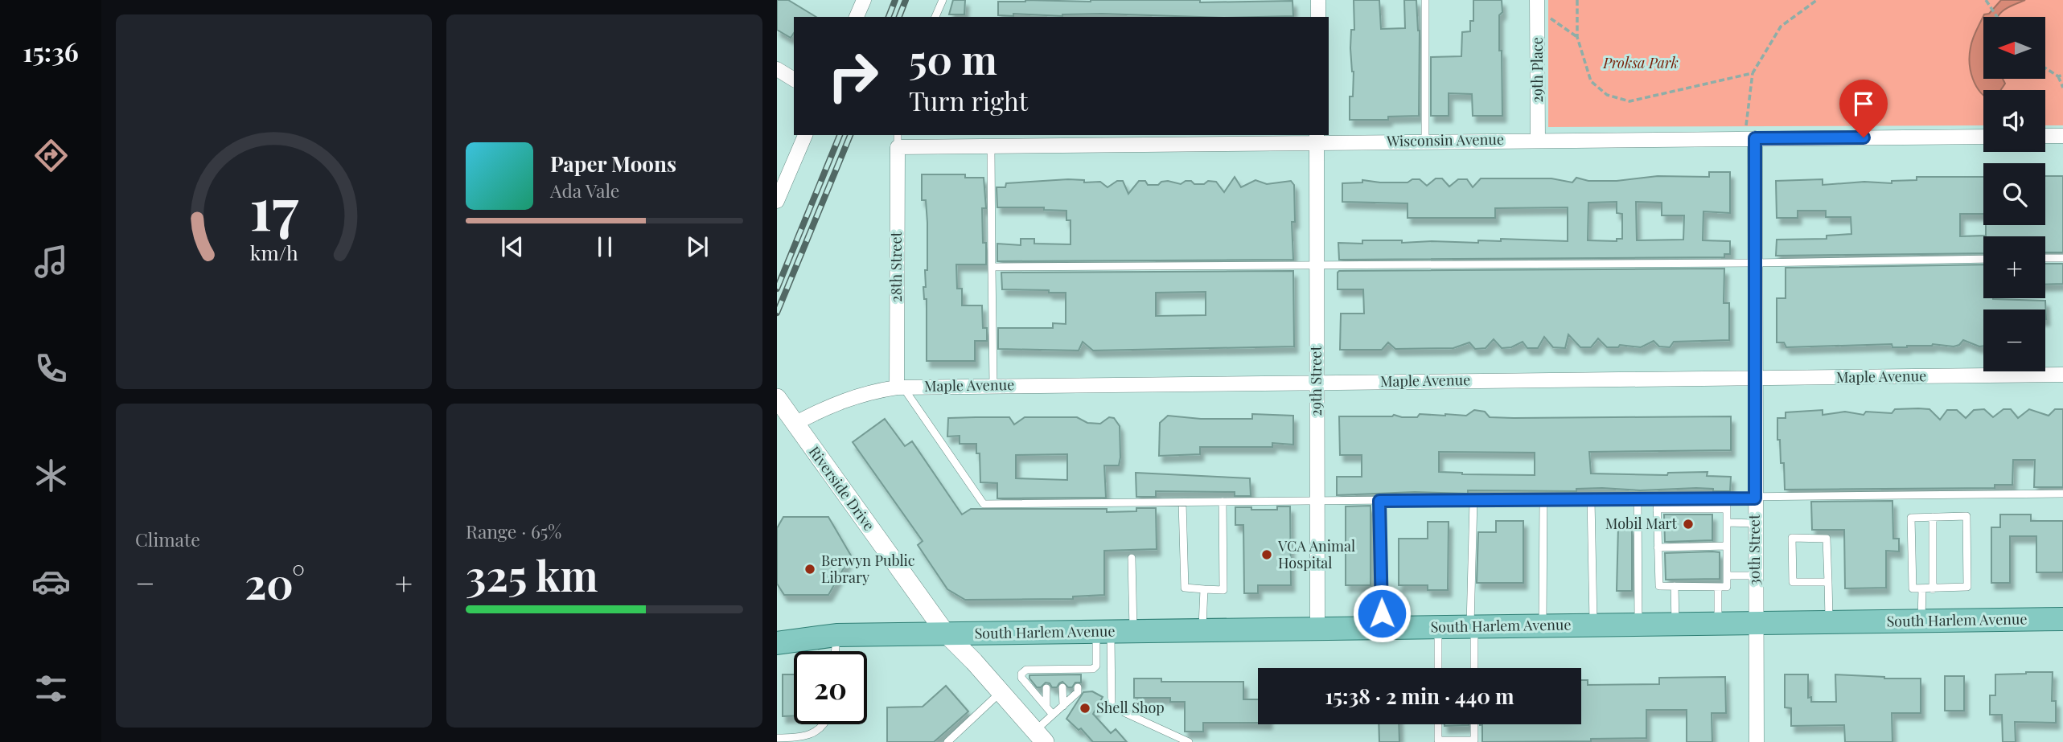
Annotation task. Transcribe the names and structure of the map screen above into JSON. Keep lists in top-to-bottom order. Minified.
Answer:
{"streets":{"main road":["South Harlem Avenue"],"street":["29th Place","Wisconsin Avenue","28th Street","Maple Avenue","29th Street","Riverside Drive","30th Street"]},"crossings":[["29th Place","Wisconsin Avenue"],["Wisconsin Avenue","28th Street"],["Wisconsin Avenue","29th Street"],["Wisconsin Avenue","30th Street"],["28th Street","Maple Avenue"],["Maple Avenue","29th Street"],["Maple Avenue","Riverside Drive"],["Maple Avenue","30th Street"],["29th Street","South Harlem Avenue"],["Riverside Drive","South Harlem Avenue"],["30th Street","South Harlem Avenue"]],"parks":["Proksa Park"],"places":["Mobil Mart","VCA Animal Hospital","Berwyn Public Library","Shell Shop"],"north":"left","page":{"tabs":"15:36","map_buttons":["+","−"],"turn":["50 m","Turn right"],"song":["Paper Moons","Ada Vale"],"tile":["Climate",["Range · 65%","325 km"]],"heat":["−","20°","+"],"limit":"20","trip":"15:38 · 2 min · 440 m","gauge":["17","km/h"]}}
